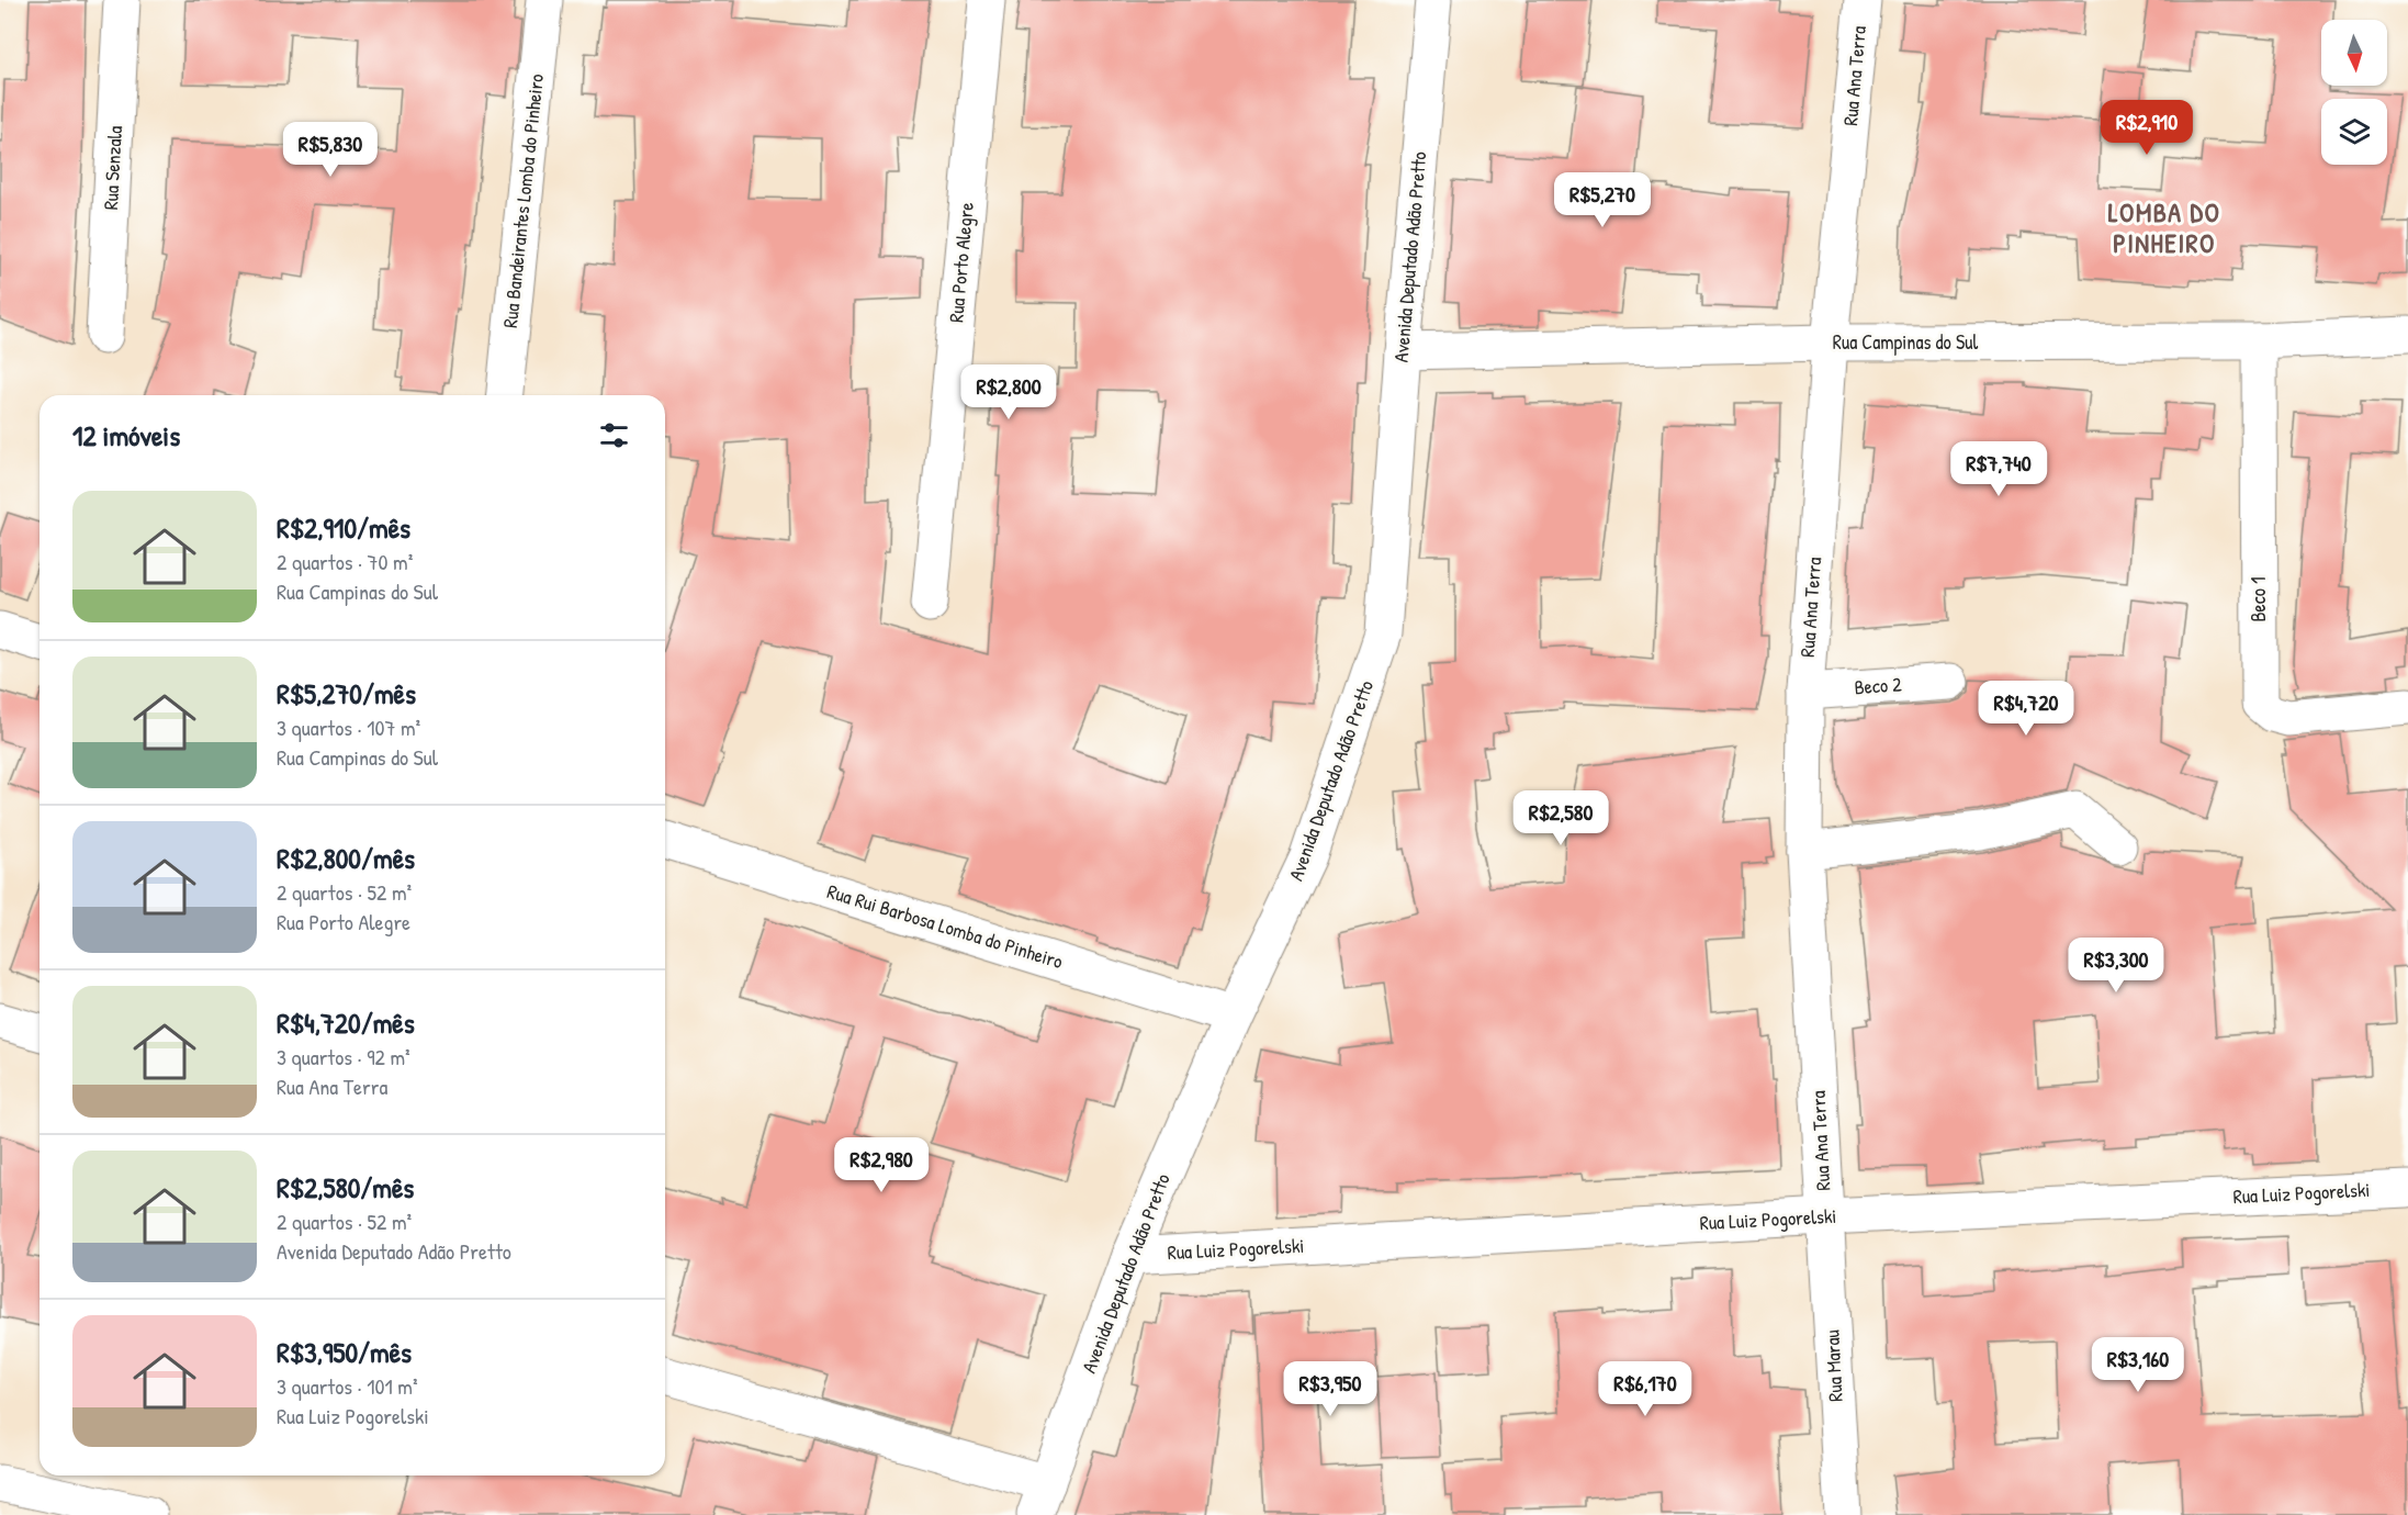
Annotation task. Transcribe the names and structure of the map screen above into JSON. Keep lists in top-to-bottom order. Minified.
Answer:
{"streets":{"street":["Rua Ana Terra","Rua Senzala","Rua Bandeirantes Lomba do Pinheiro","Avenida Deputado Adão Pretto","Rua Porto Alegre","Rua Campinas do Sul","Beco 1","Beco 2","Rua Rui Barbosa Lomba do Pinheiro","Rua Luiz Pogorelski","Rua Marau"]},"crossings":[["Rua Ana Terra","Rua Campinas do Sul"],["Rua Ana Terra","Beco 2"],["Rua Ana Terra","Rua Luiz Pogorelski"],["Rua Ana Terra","Rua Marau"],["Avenida Deputado Adão Pretto","Rua Campinas do Sul"],["Avenida Deputado Adão Pretto","Rua Rui Barbosa Lomba do Pinheiro"],["Avenida Deputado Adão Pretto","Rua Luiz Pogorelski"],["Rua Campinas do Sul","Beco 1"],["Rua Luiz Pogorelski","Rua Marau"]],"districts":["LOMBA DO PINHEIRO"],"north":"bottom","page":{"price":["R$2,910","R$5,830","R$5,270","R$2,800","R$7,740","R$4,720","R$2,580","R$3,300","R$2,980","R$3,160","R$3,950","R$6,170"],"heading":"12 imóveis","list":[{"name":"R$2,910/mês","note":"2 quartos · 70 m² · Rua Campinas do Sul"},{"name":"R$5,270/mês","note":"3 quartos · 107 m² · Rua Campinas do Sul"},{"name":"R$2,800/mês","note":"2 quartos · 52 m² · Rua Porto Alegre"},{"name":"R$4,720/mês","note":"3 quartos · 92 m² · Rua Ana Terra"},{"name":"R$2,580/mês","note":"2 quartos · 52 m² · Avenida Deputado Adão Pretto"},{"name":"R$3,950/mês","note":"3 quartos · 101 m² · Rua Luiz Pogorelski"}]}}
